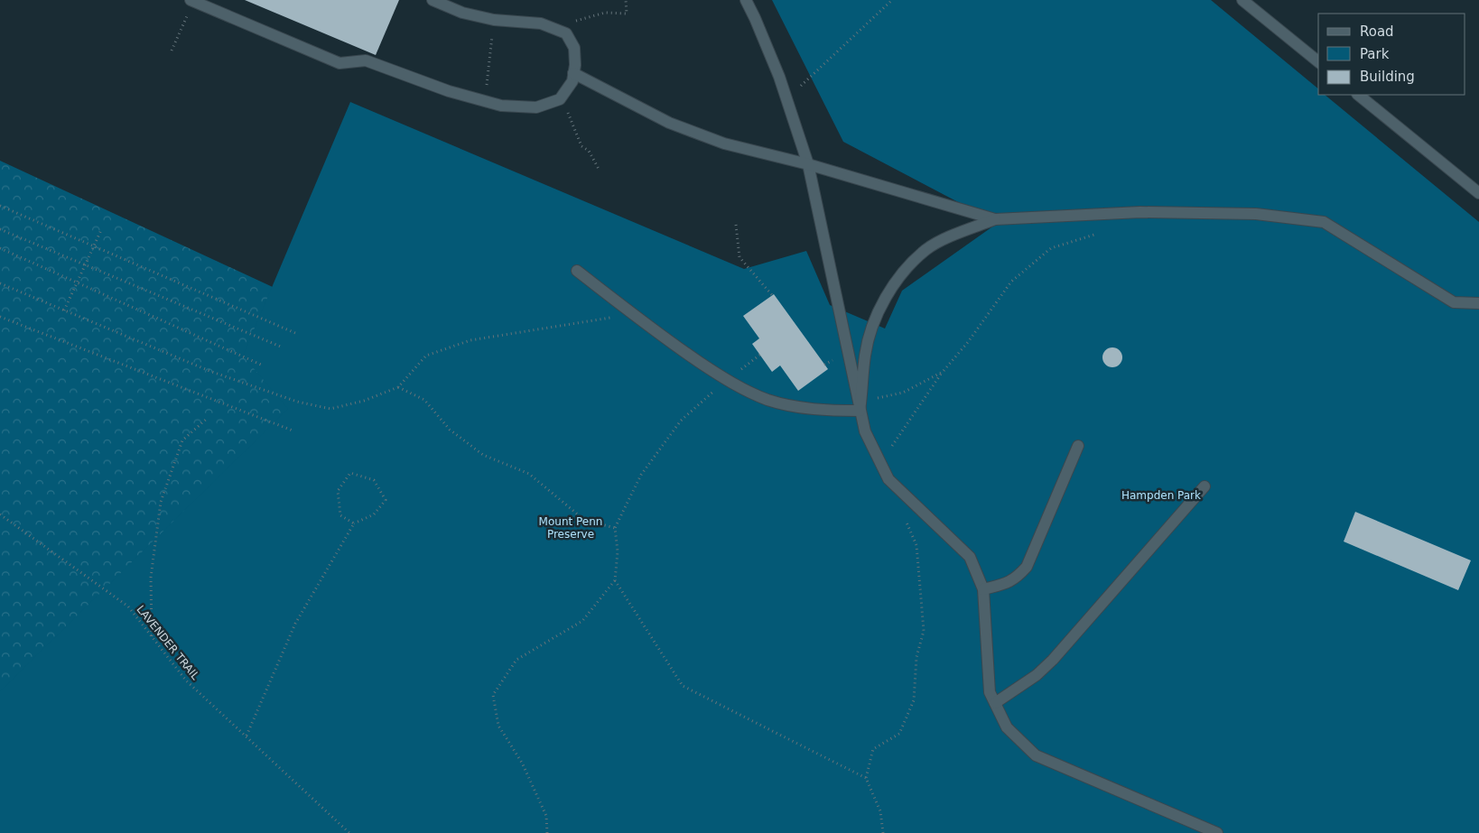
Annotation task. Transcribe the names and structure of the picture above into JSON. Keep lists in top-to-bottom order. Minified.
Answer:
{"streets":{"path":["LAVENDER TRAIL"]},"parks":["Hampden Park","Mount Penn Preserve"],"legend":["Road","Park","Building"]}
